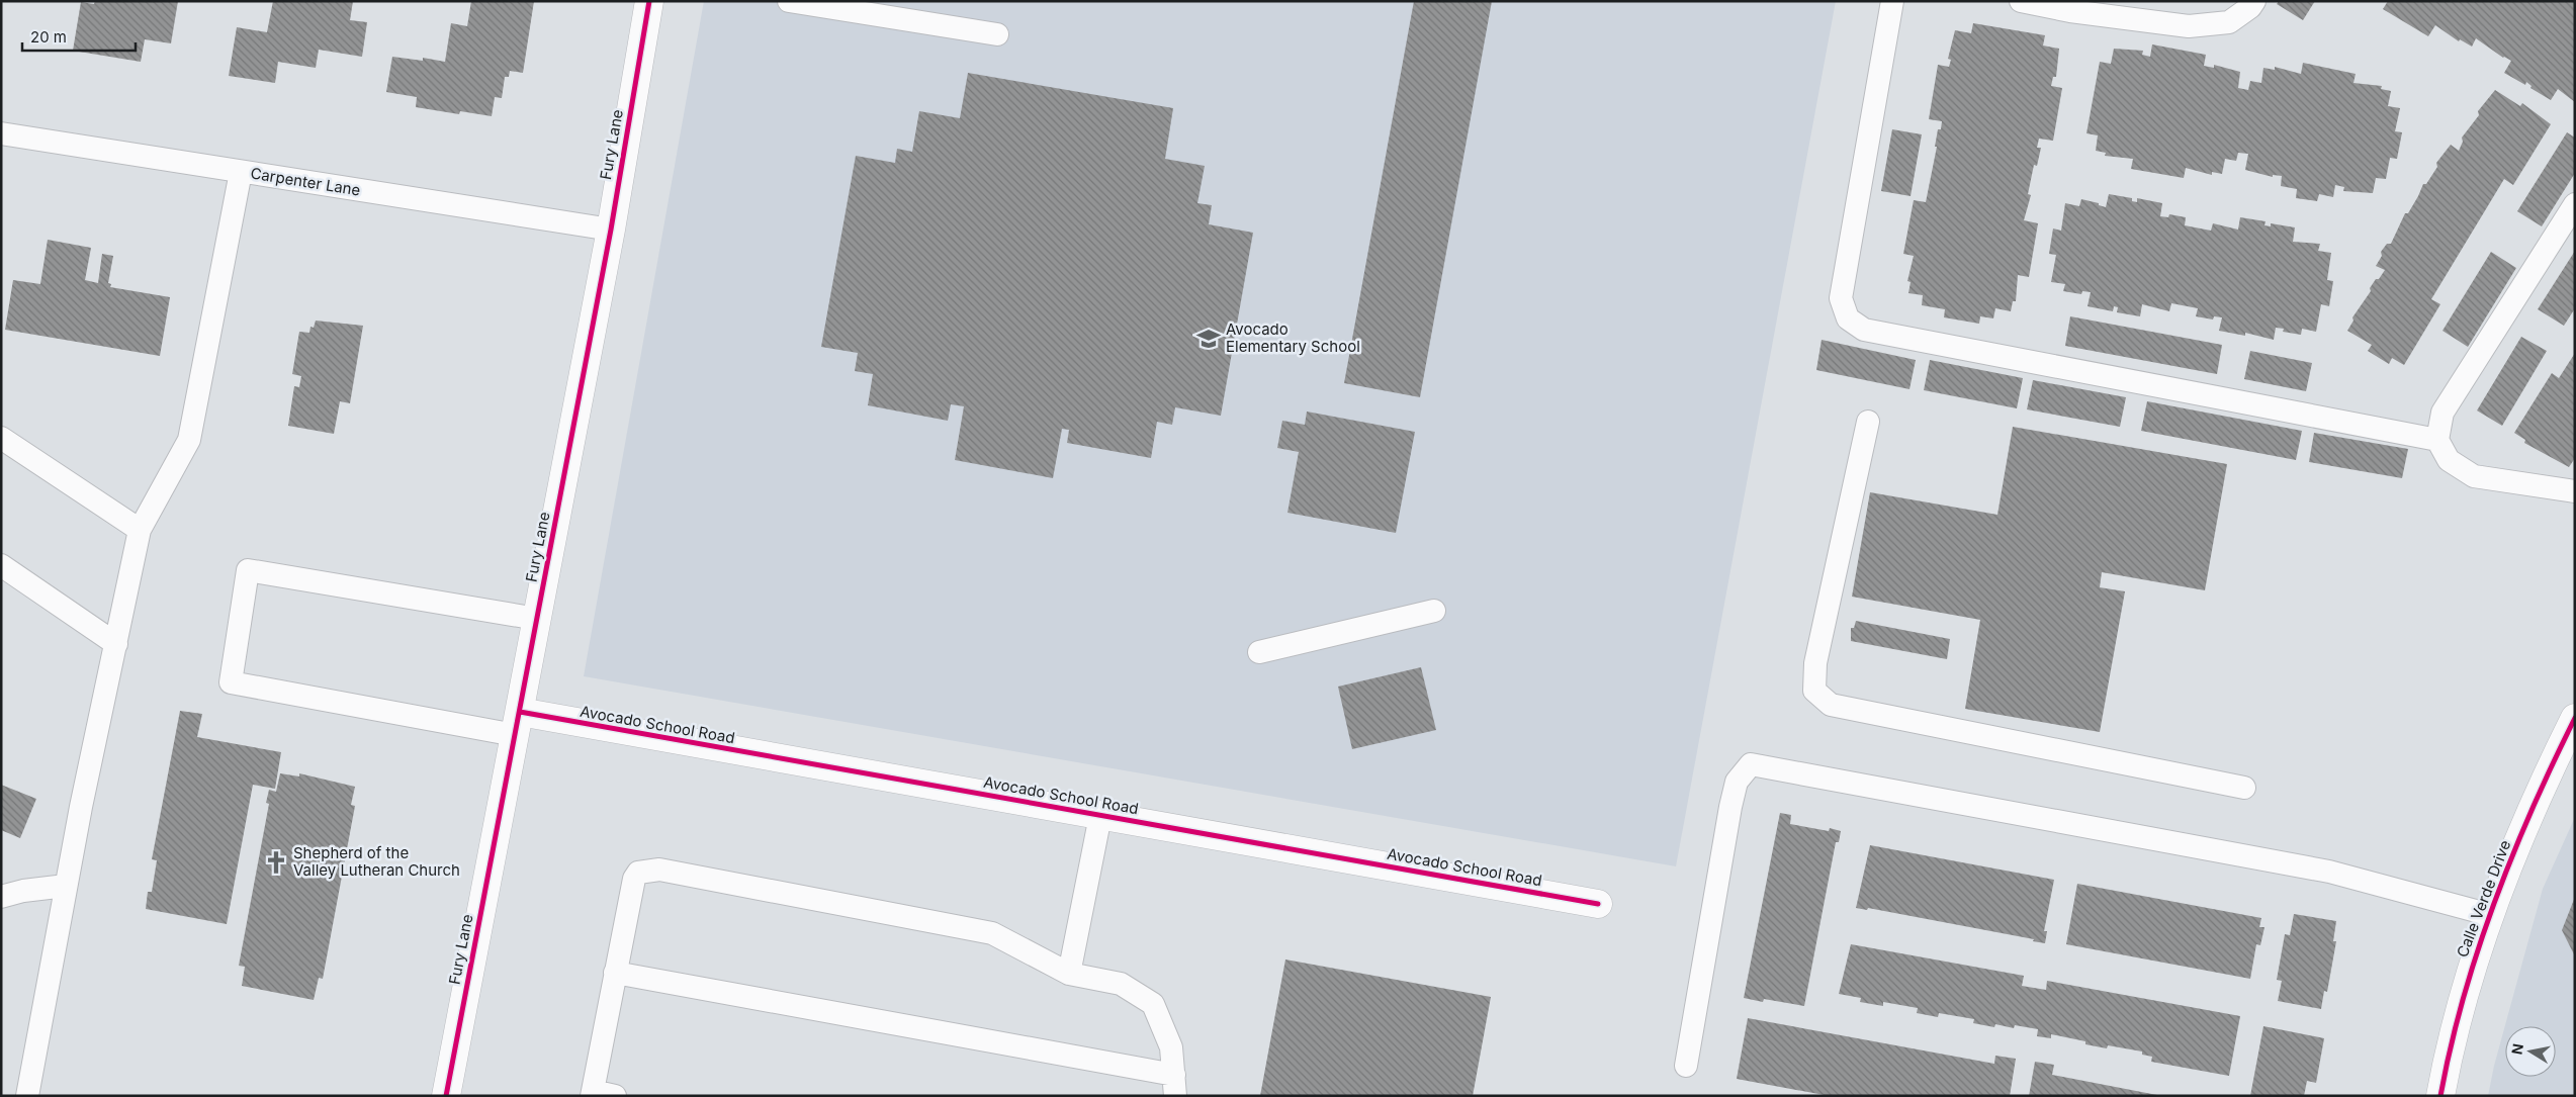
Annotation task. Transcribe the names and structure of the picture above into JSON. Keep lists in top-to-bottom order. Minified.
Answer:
{"streets":{"main road":["Fury Lane","Avocado School Road","Calle Verde Drive"],"lane":["Carpenter Lane"]},"crossings":[["Fury Lane","Carpenter Lane"],["Fury Lane","Avocado School Road"]],"places":{"school or university":["Avocado Elementary School"],"church":["Shepherd of the Valley Lutheran Church"]},"scale_bar":"20 m","north":"left"}
